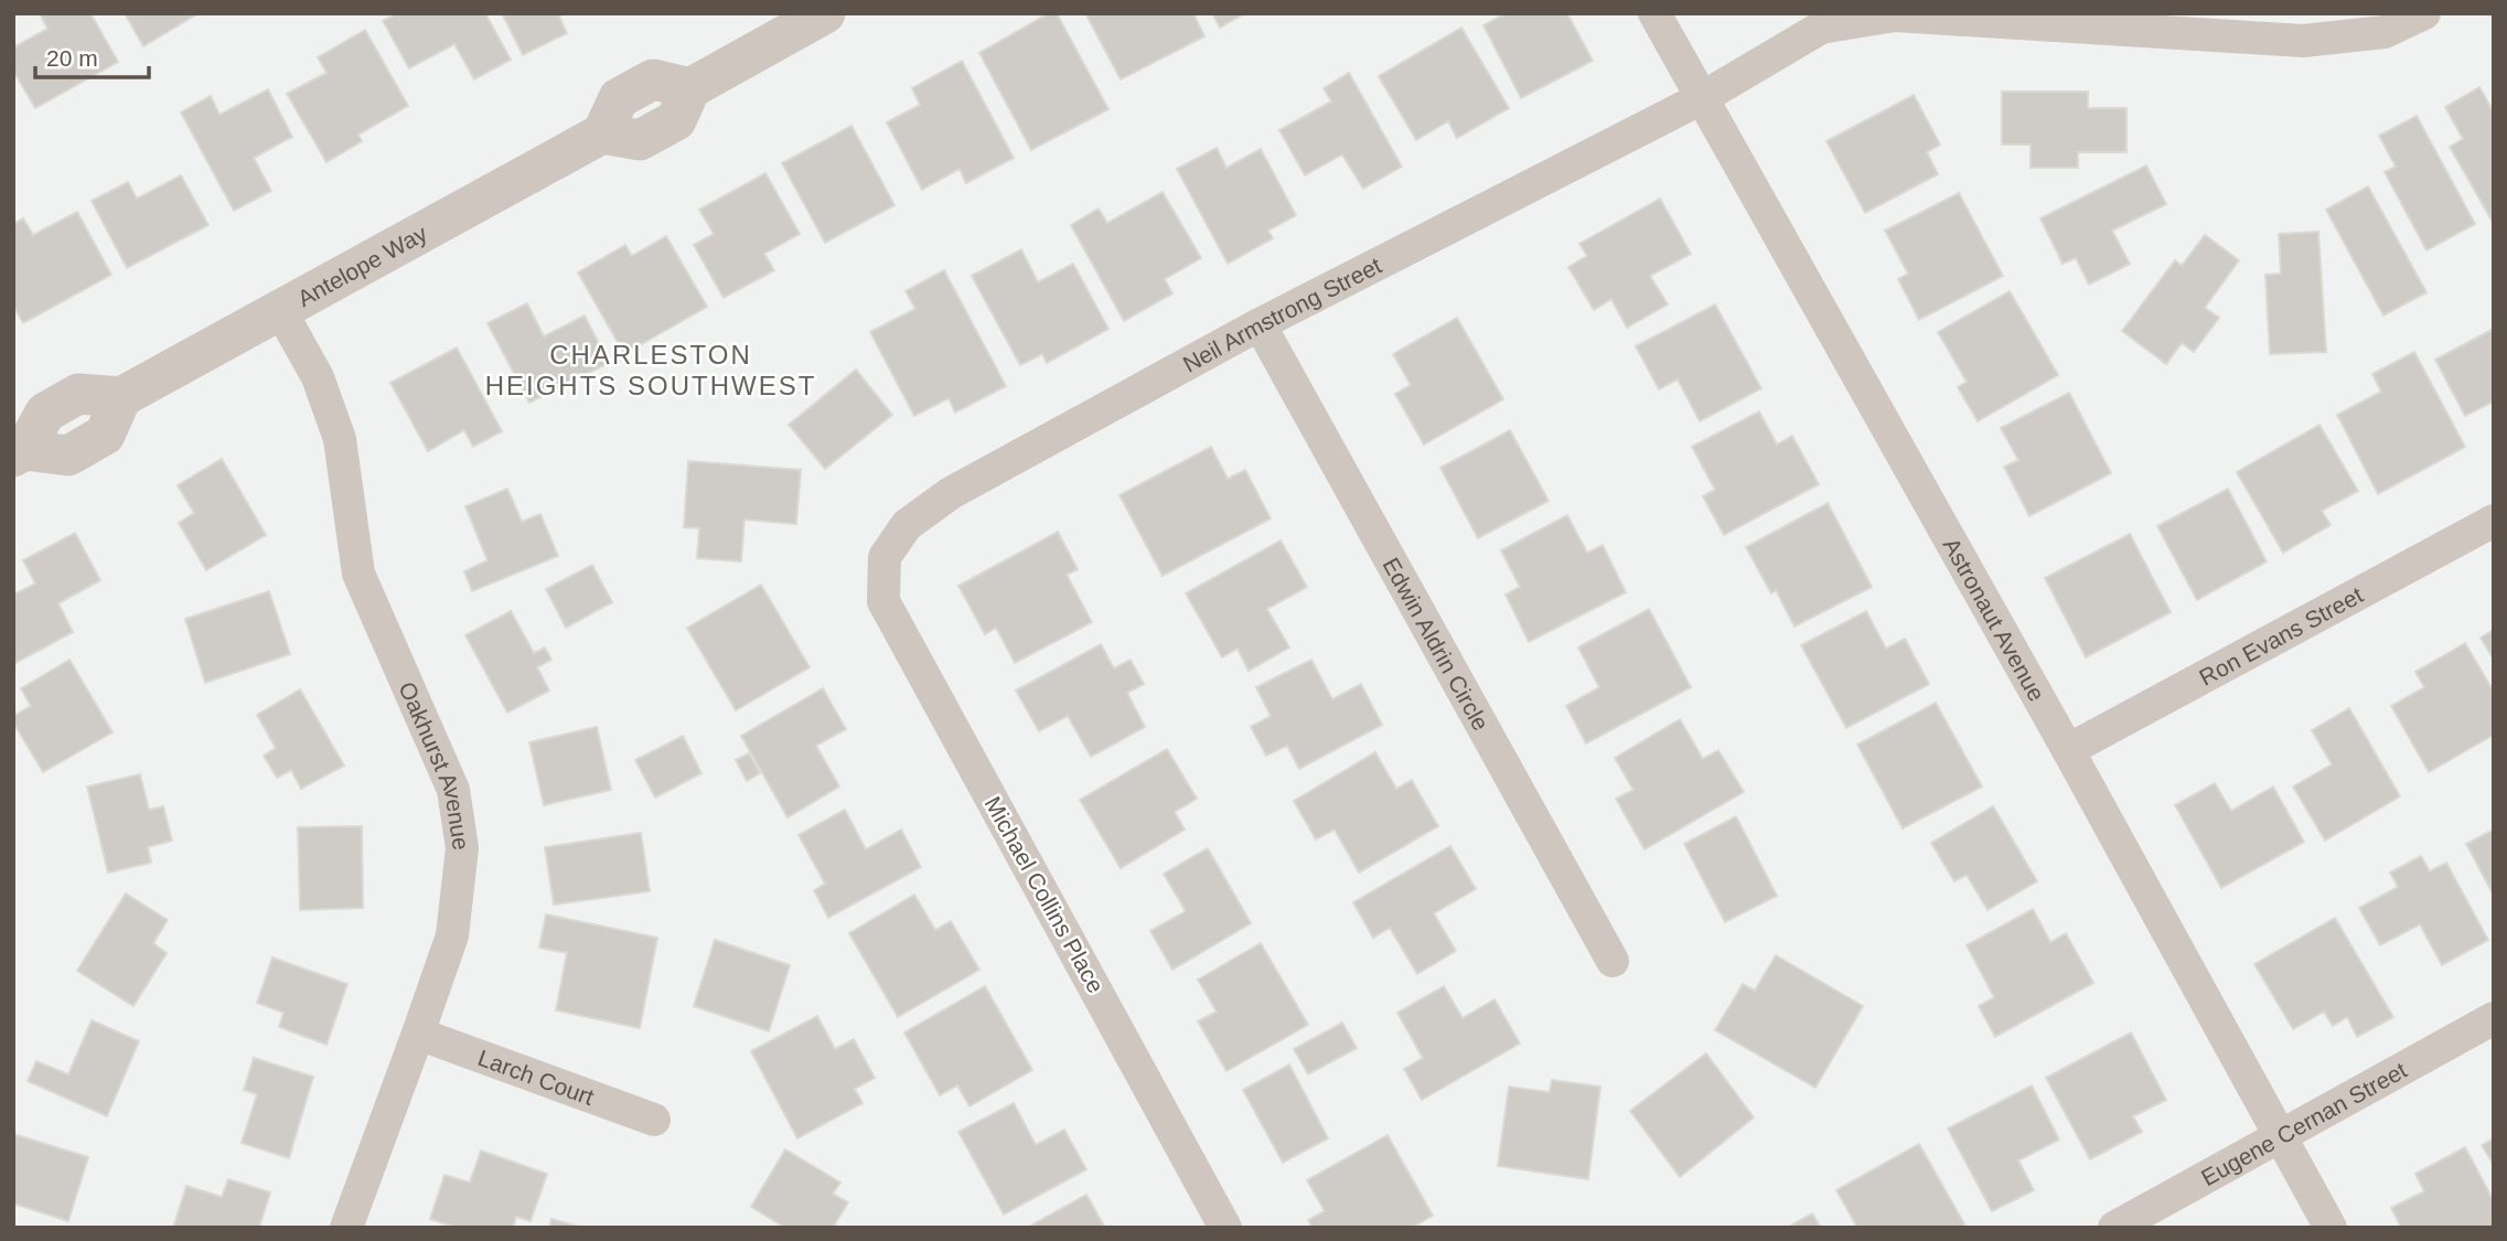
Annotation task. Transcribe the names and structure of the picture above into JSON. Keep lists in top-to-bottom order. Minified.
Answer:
{"streets":{"street":["Antelope Way","Neil Armstrong Street","Astronaut Avenue","Ron Evans Street","Edwin Aldrin Circle","Oakhurst Avenue","Michael Collins Place","Larch Court","Eugene Cernan Street"]},"crossings":[["Antelope Way","Oakhurst Avenue"],["Neil Armstrong Street","Astronaut Avenue"],["Neil Armstrong Street","Edwin Aldrin Circle"],["Neil Armstrong Street","Michael Collins Place"],["Astronaut Avenue","Ron Evans Street"],["Astronaut Avenue","Eugene Cernan Street"],["Oakhurst Avenue","Larch Court"]],"districts":["CHARLESTON HEIGHTS SOUTHWEST"],"scale_bar":"20 m"}
